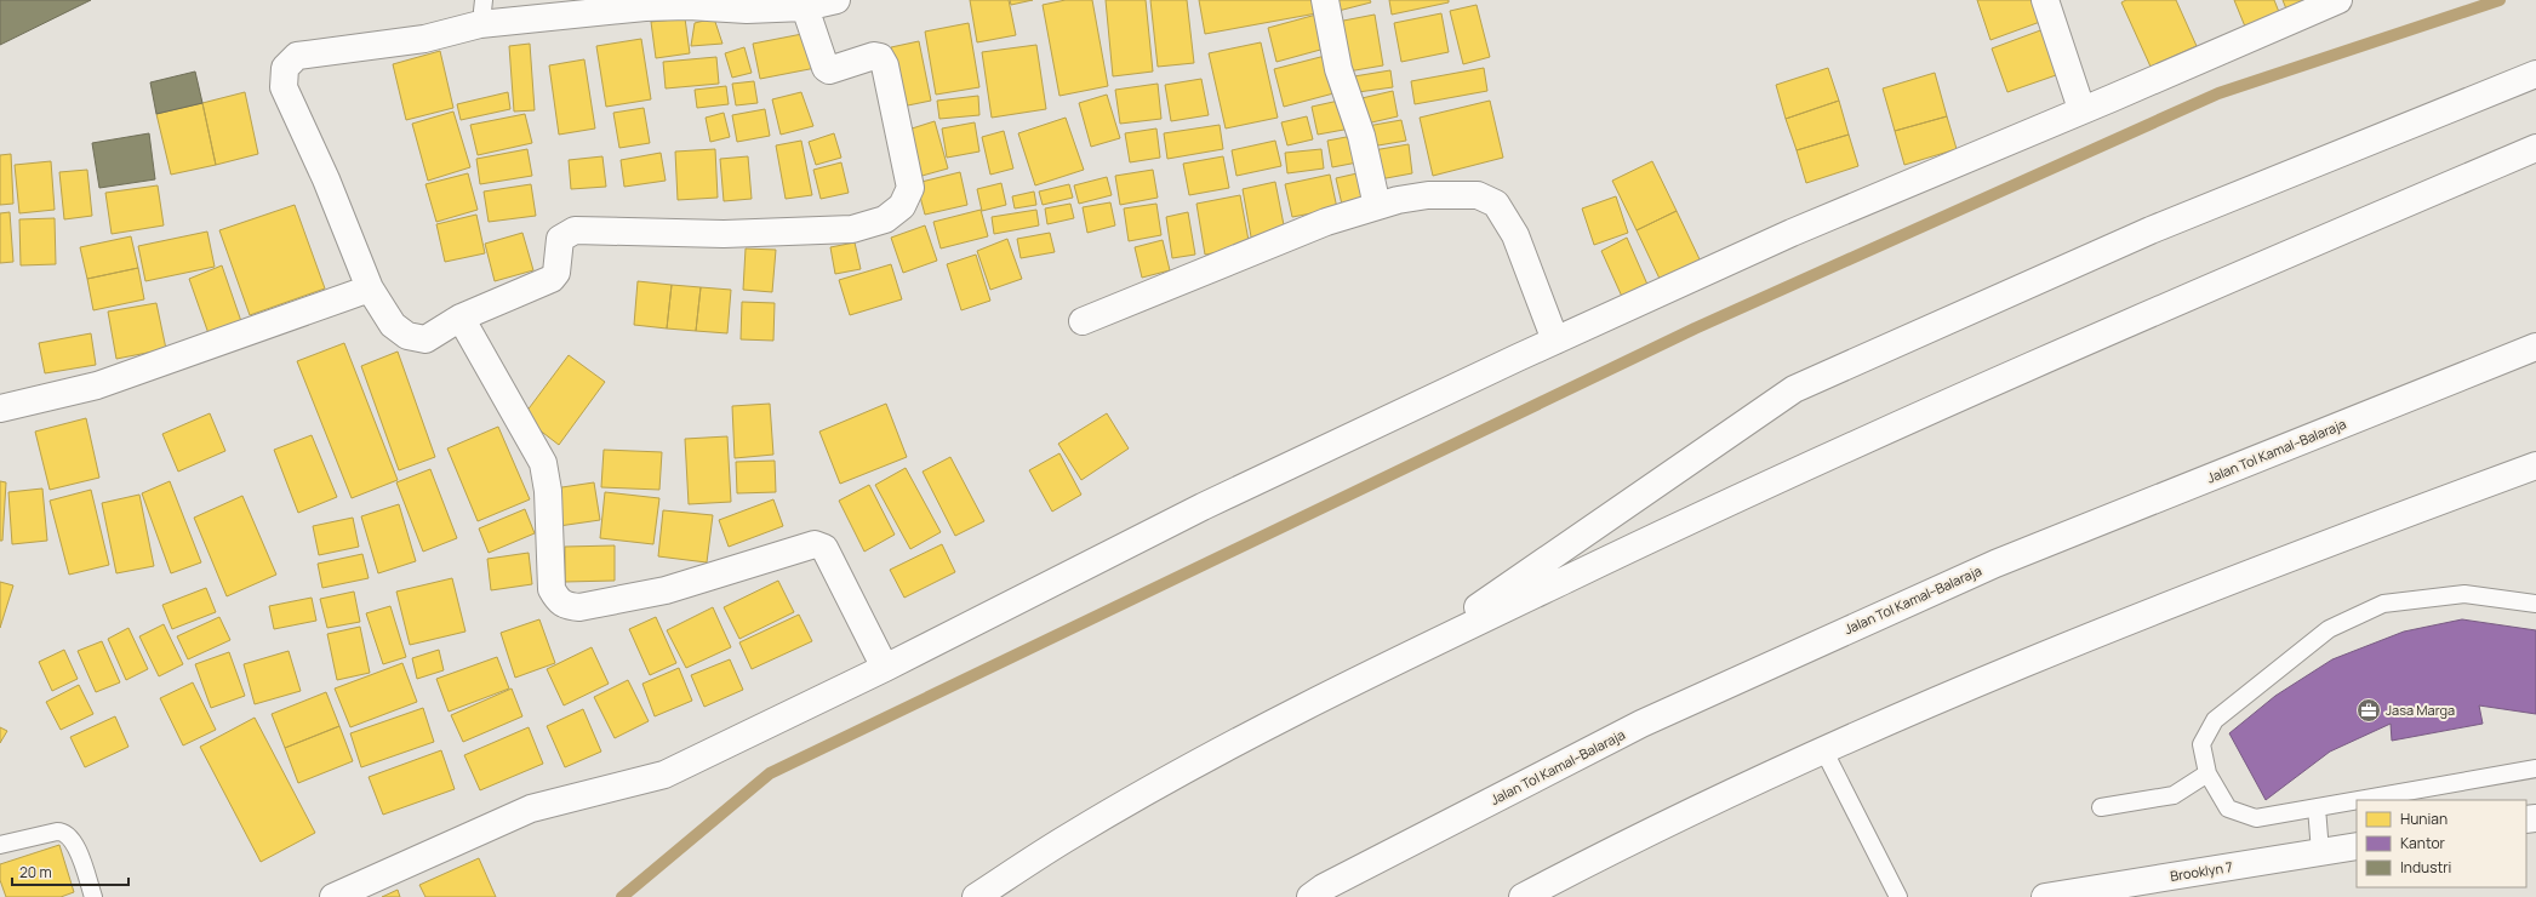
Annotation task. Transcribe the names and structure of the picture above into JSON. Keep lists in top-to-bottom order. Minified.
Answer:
{"streets":{"main road":["Jalan Tol Kamal–Balaraja","Brooklyn 7"]},"places":{"office":["Jasa Marga"]},"legend":["Hunian","Kantor","Industri"],"scale_bar":"20 m"}
